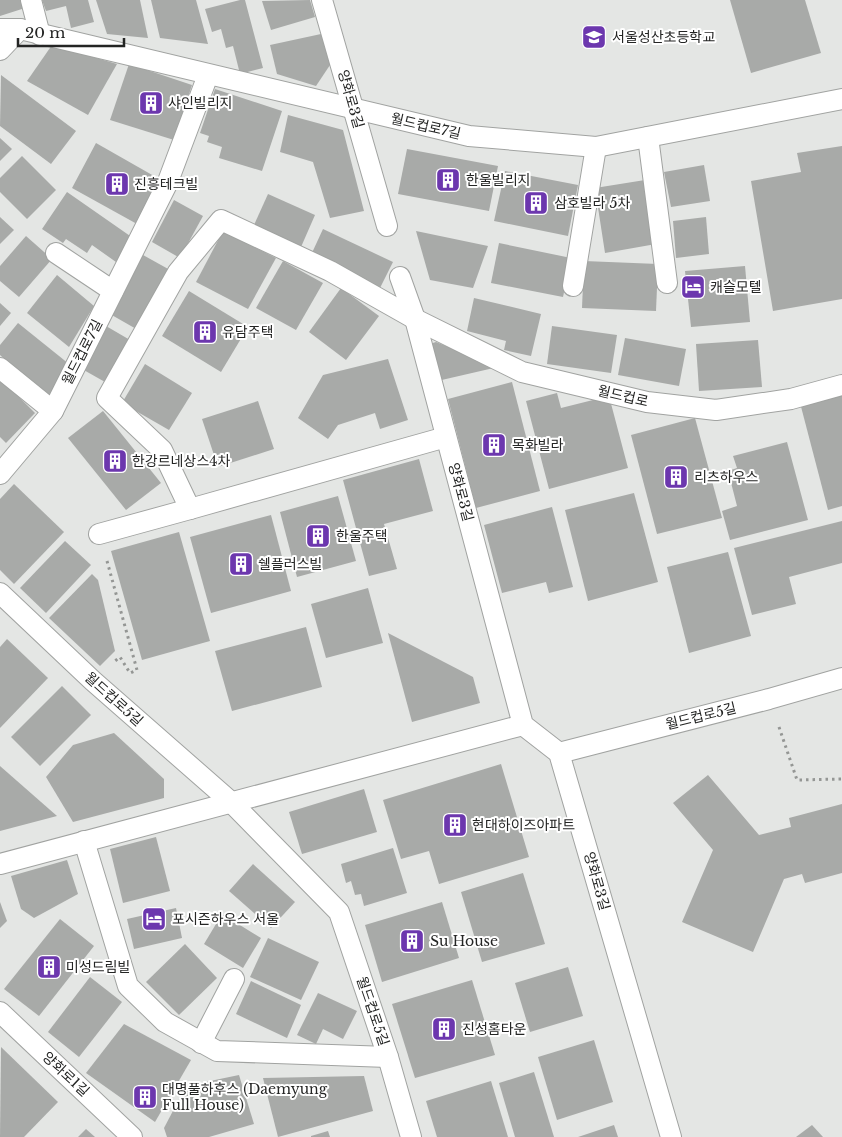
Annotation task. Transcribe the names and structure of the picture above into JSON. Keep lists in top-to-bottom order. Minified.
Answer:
{"streets":{"lane":["양화로3길","월드컵로7길","월드컵로","월드컵로5길","양화로1길"]},"crossings":[["양화로3길","월드컵로7길"],["양화로3길","월드컵로"],["양화로3길","월드컵로5길"]],"places":{"school or university":["서울성산초등학교"],"building":["샤인빌리지","한울빌리지","진흥테크빌","삼호빌라 5차","유담주택","목화빌라","한강르네상스4차","리츠하우스","한울주택","쉘플러스빌","현대하이즈아파트","Su House","미성드림빌","진성홈타운","대명풀하후스 (Daemyung Full House)"],"hotel":["캐슬모텔","포시즌하우스 서울"]},"scale_bar":"20 m"}
